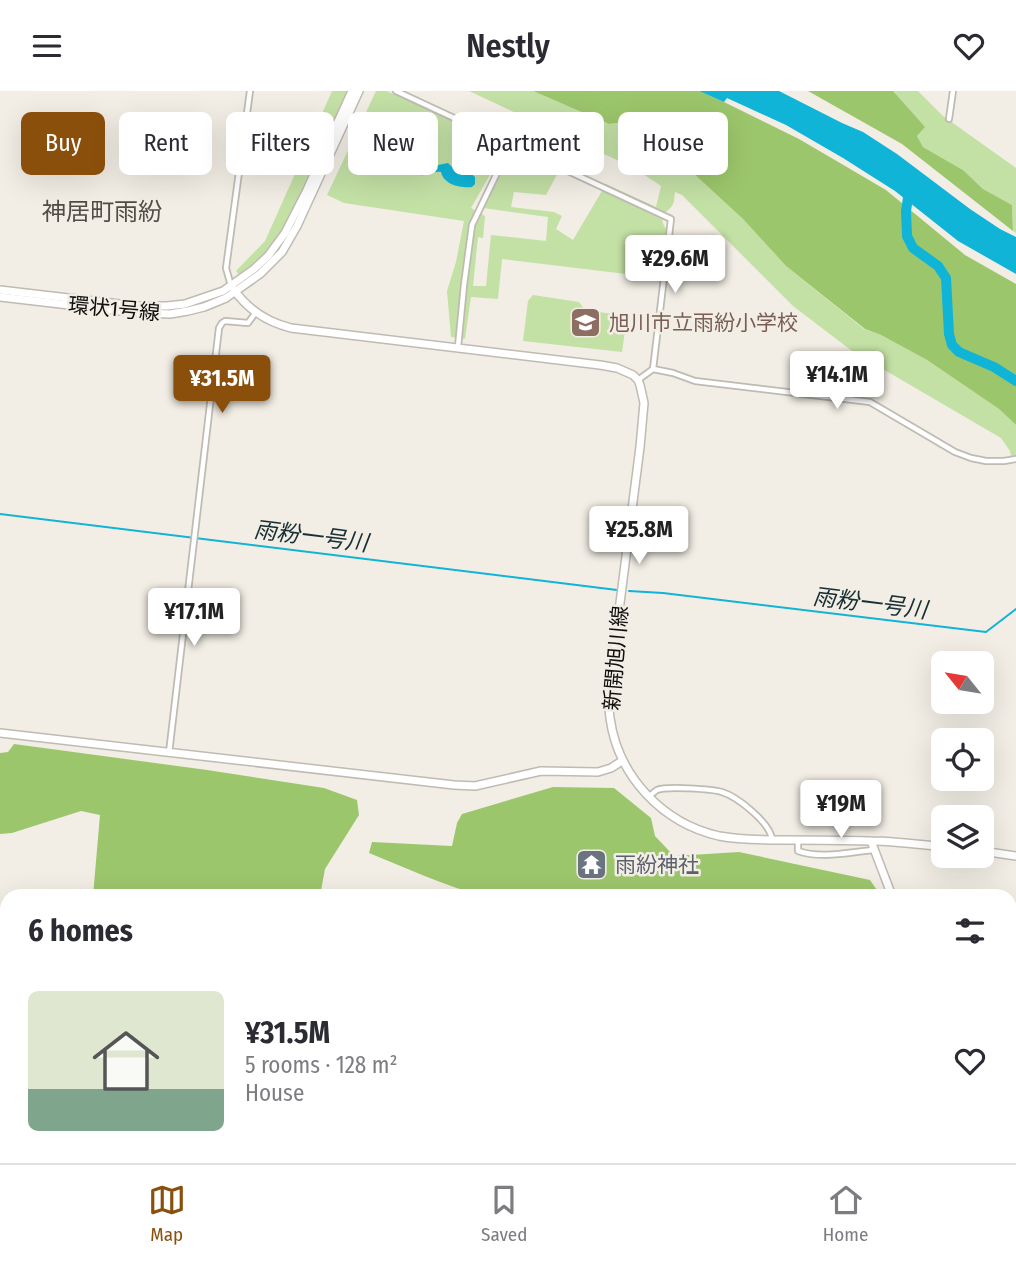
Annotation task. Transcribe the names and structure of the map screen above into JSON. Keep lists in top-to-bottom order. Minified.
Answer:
{"streets":{"main road":["環状1号線","新開旭川線"]},"districts":["神居町雨紛"],"water":["雨粉一号川"],"places":{"school or university":["旭川市立雨紛小学校"],"temple":["雨紛神社"]},"north":"top left","page":{"header":"Nestly","chip":["Buy","Rent","Filters","New","Apartment","House"],"price":["¥29.6M","¥14.1M","¥31.5M","¥25.8M","¥17.1M","¥19M"],"heading":"6 homes","list":[{"name":"¥31.5M","note":"5 rooms · 128 m² · House"}],"tabs":["Map","Saved","Home"]}}
